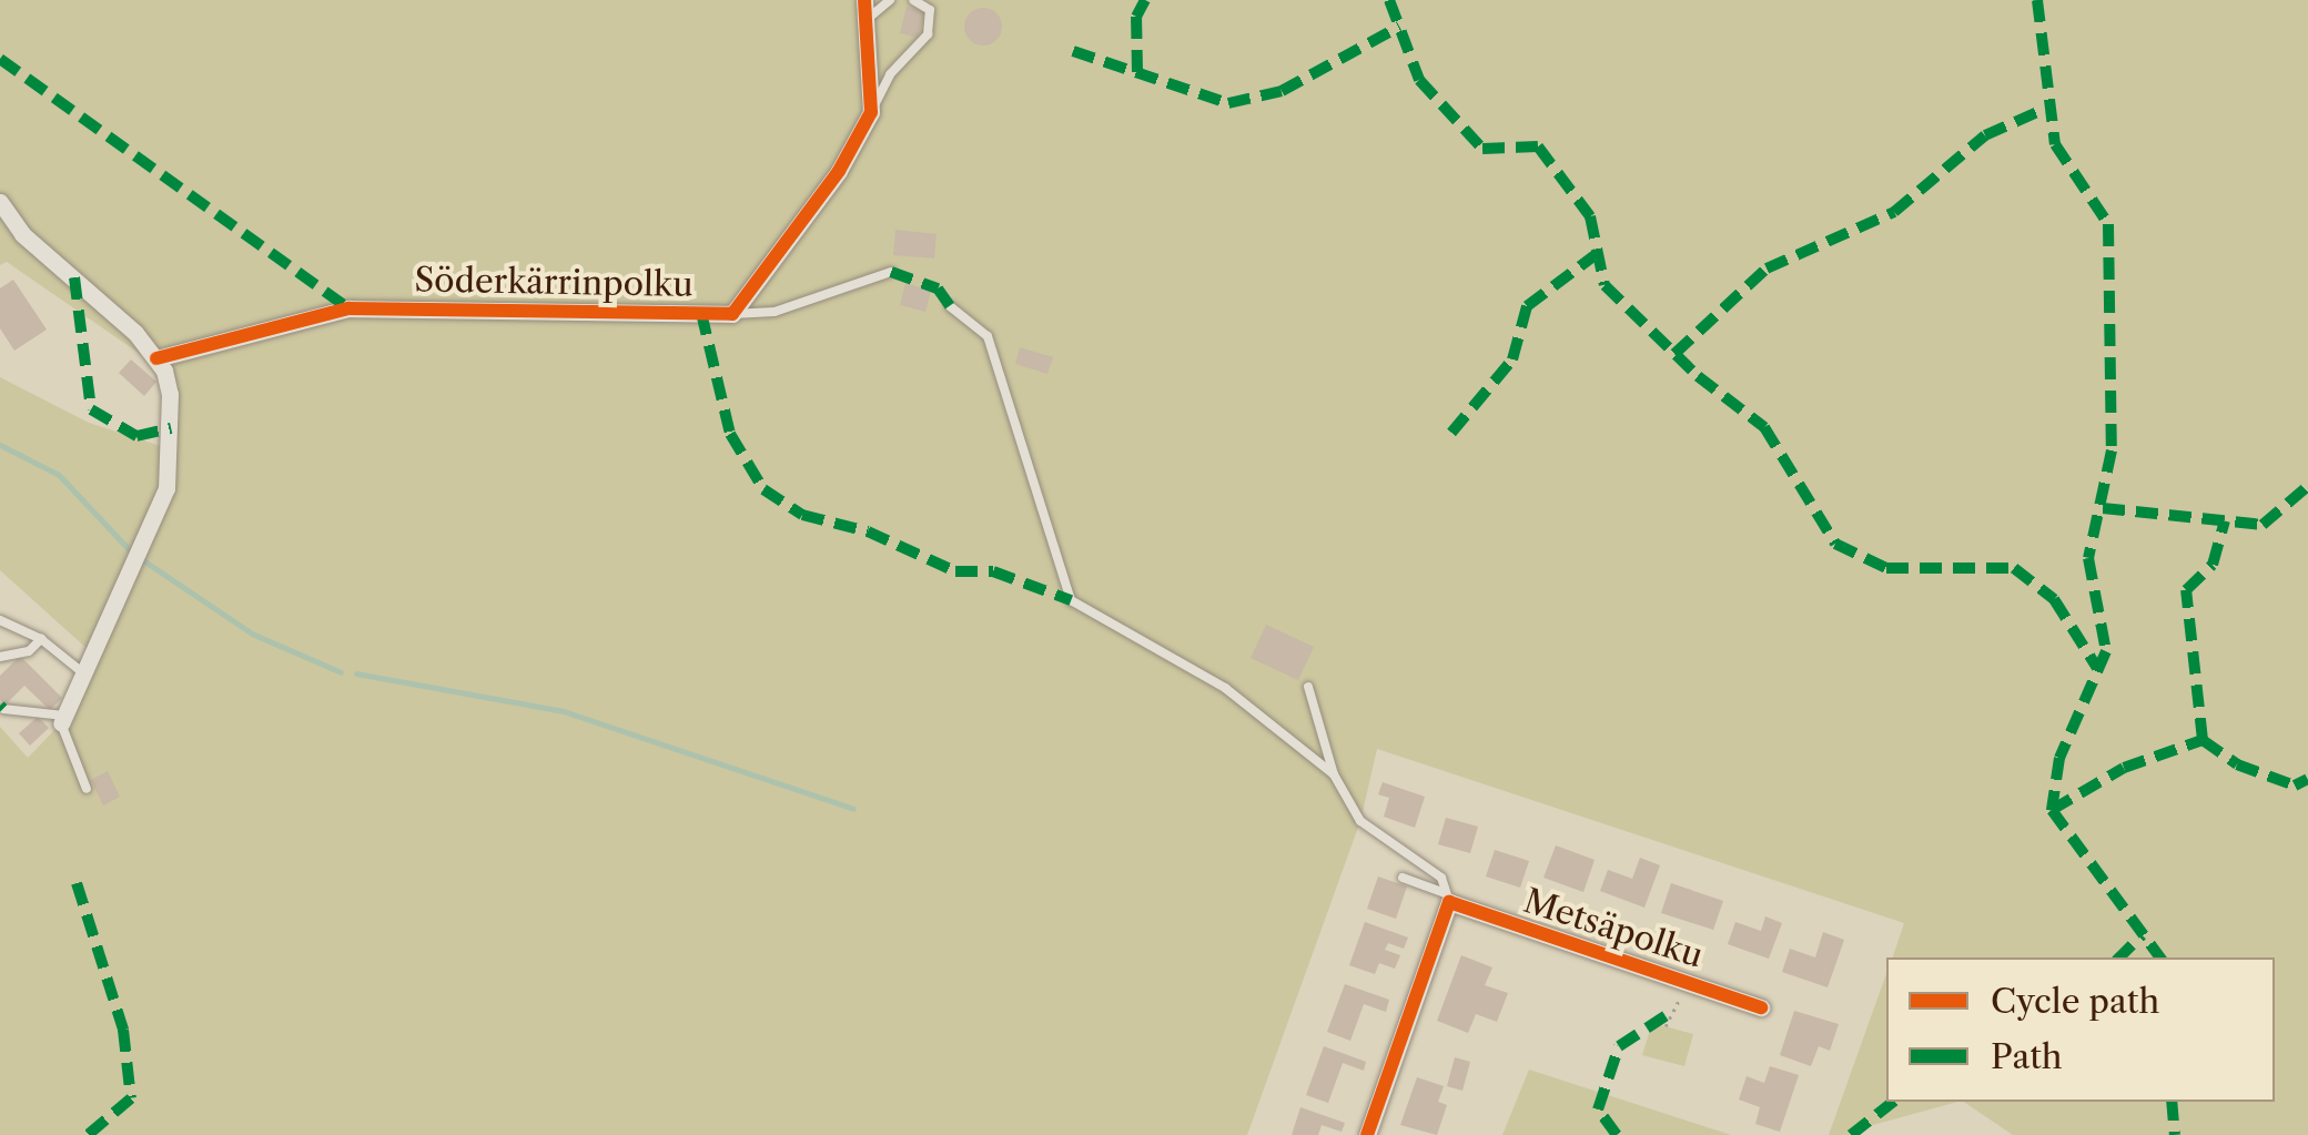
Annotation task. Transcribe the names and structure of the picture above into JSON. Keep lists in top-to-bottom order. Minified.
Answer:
{"streets":{"street":["Söderkärrinpolku","Metsäpolku"]},"legend":["Cycle path","Path"]}
